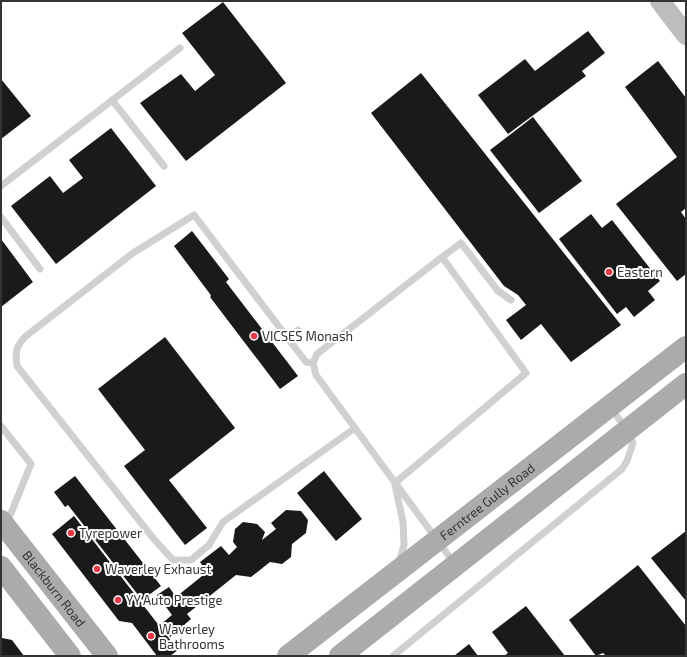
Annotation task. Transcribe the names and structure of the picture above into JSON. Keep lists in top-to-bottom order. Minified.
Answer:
{"streets":{"main road":["Ferntree Gully Road","Blackburn Road"]},"places":["Eastern","VICSES Monash","Tyrepower","Waverley Exhaust","YY Auto Prestige","Waverley Bathrooms"]}
